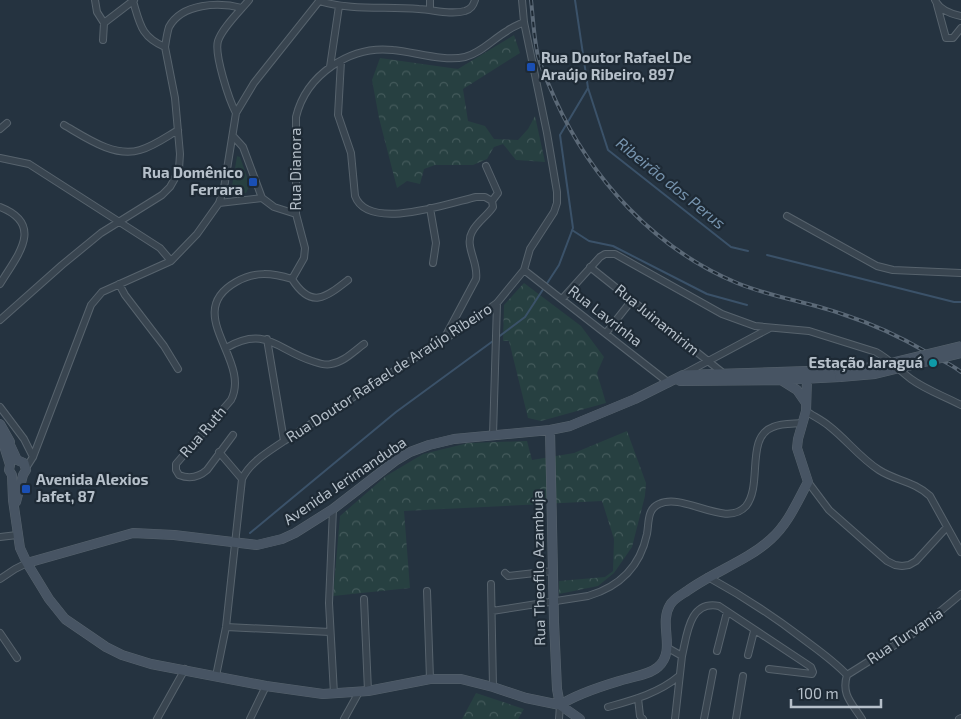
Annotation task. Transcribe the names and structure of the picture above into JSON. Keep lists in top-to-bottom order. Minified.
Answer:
{"streets":{"main road":["Avenida Jerimanduba","Rua Theofilo Azambuja"],"street":["Rua Dianora","Rua Lavrinha","Rua Juinamirim","Rua Doutor Rafael de Araújo Ribeiro","Rua Ruth","Rua Turvania"]},"crossings":[["Rua Dianora","Rua Doutor Rafael de Araújo Ribeiro"],["Rua Lavrinha","Rua Doutor Rafael de Araújo Ribeiro"],["Rua Lavrinha","Avenida Jerimanduba"],["Avenida Jerimanduba","Rua Theofilo Azambuja"]],"water":["Ribeirão dos Perus"],"places":{"transit":["Rua Doutor Rafael De Araújo Ribeiro, 897","Rua Domênico Ferrara","Avenida Alexios Jafet, 87"],"other":["Estação Jaraguá"]},"scale_bar":"100 m"}
